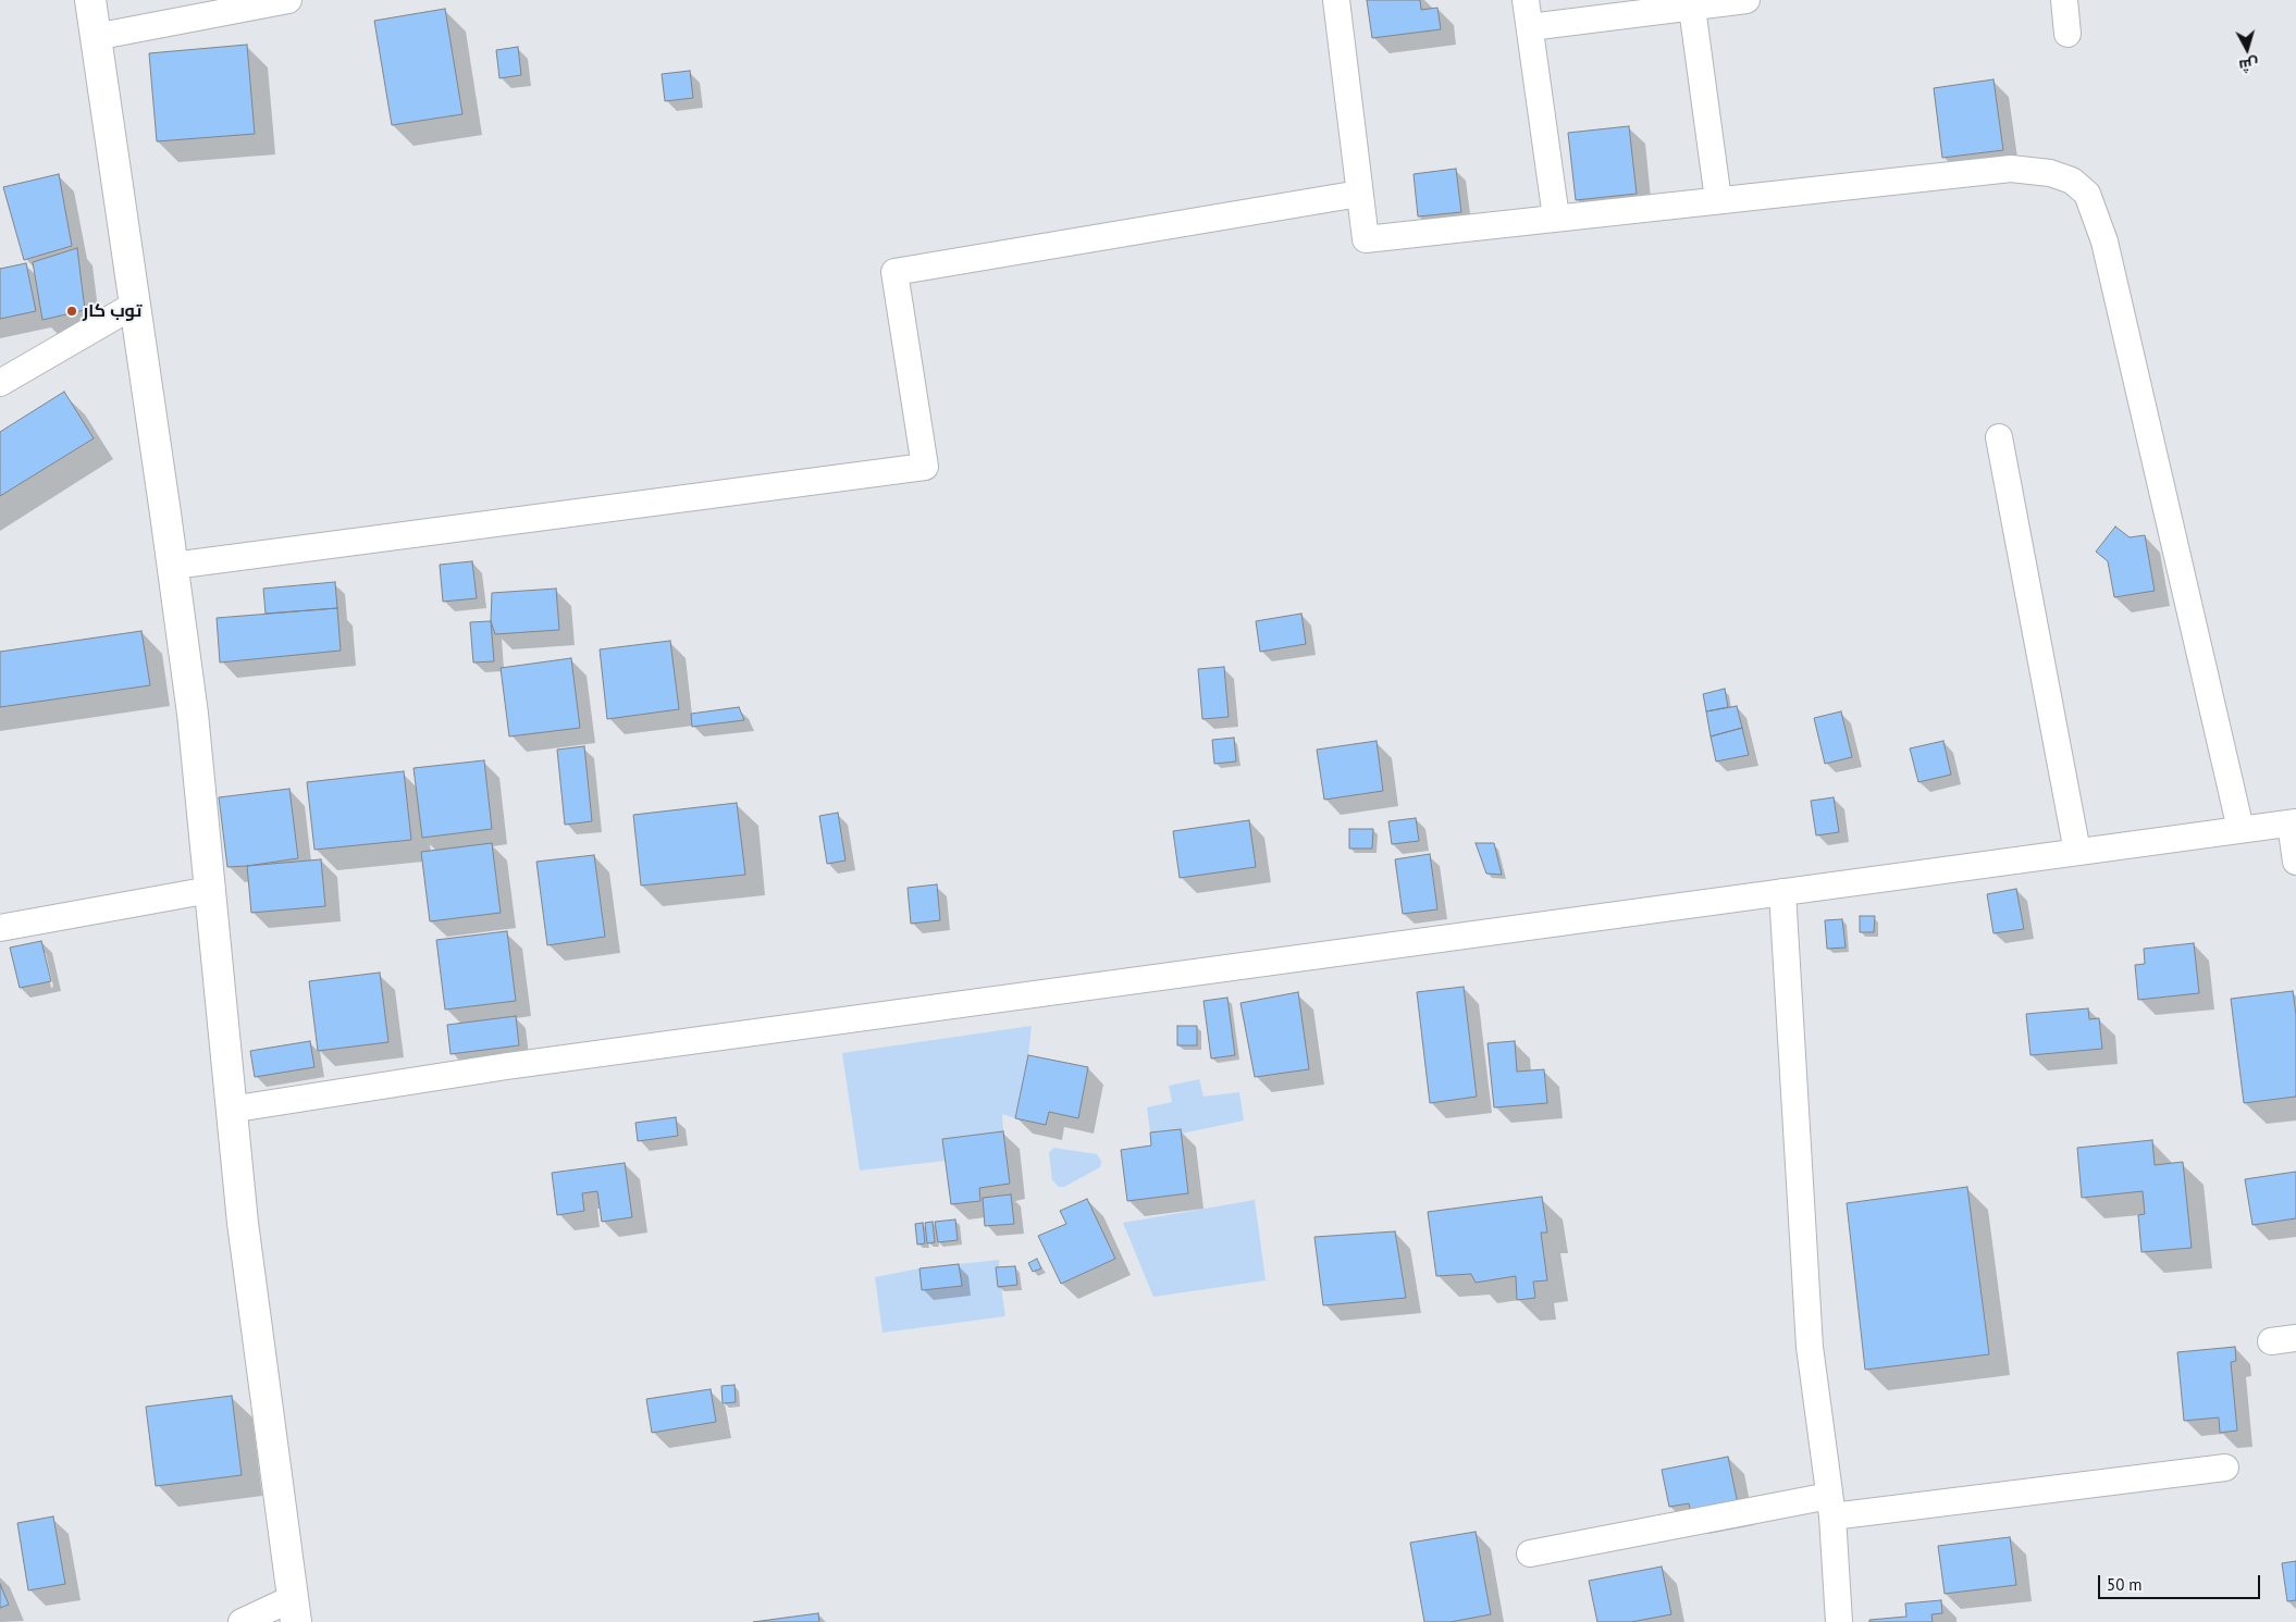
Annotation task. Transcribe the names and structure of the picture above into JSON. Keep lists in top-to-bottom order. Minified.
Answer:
{"places":["توب كار"],"scale_bar":"50 m","north":"bottom"}
